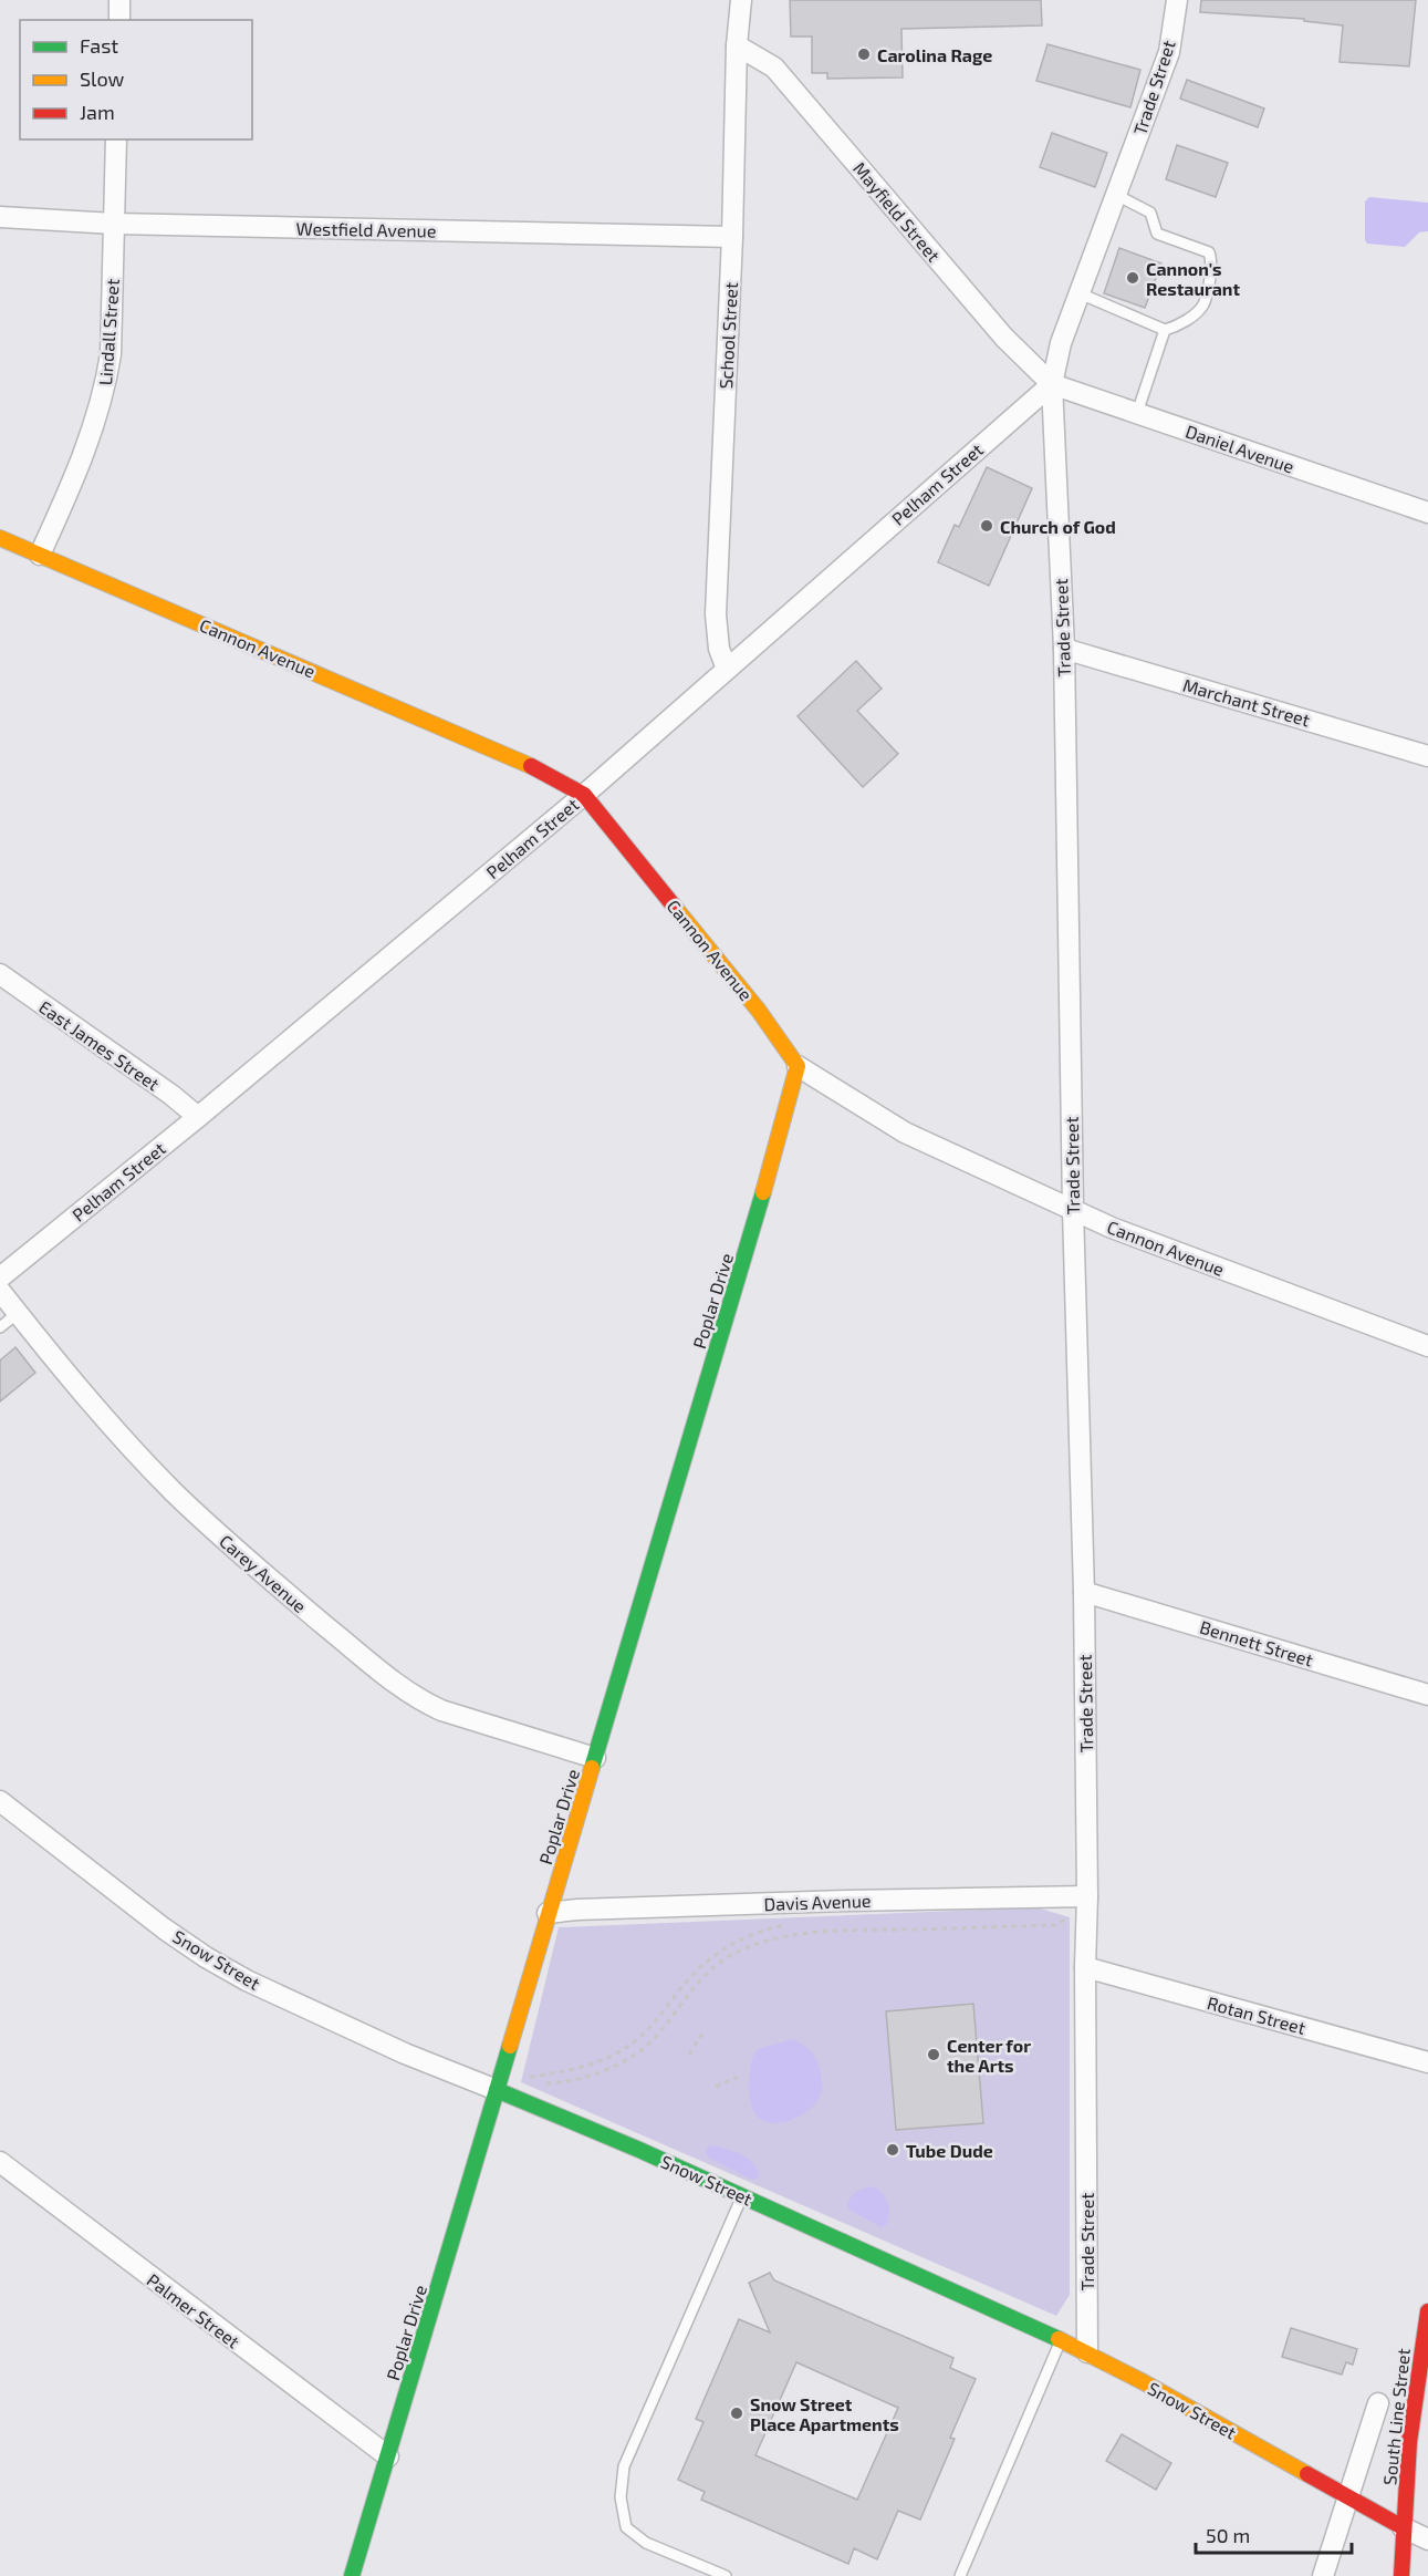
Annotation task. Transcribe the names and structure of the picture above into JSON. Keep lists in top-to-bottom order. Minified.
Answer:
{"streets":{"street":["Trade Street","Mayfield Street","Westfield Avenue","Lindall Street","School Street","Daniel Avenue","Pelham Street","Cannon Avenue","Marchant Street","East James Street","Poplar Drive","Carey Avenue","Bennett Street","Davis Avenue","Snow Street","Rotan Street","Palmer Street","South Line Street"]},"crossings":[["Trade Street","Mayfield Street"],["Trade Street","Daniel Avenue"],["Trade Street","Pelham Street"],["Trade Street","Cannon Avenue"],["Trade Street","Marchant Street"],["Trade Street","Bennett Street"],["Trade Street","Davis Avenue"],["Trade Street","Snow Street"],["Trade Street","Rotan Street"],["Mayfield Street","School Street"],["Mayfield Street","Daniel Avenue"],["Mayfield Street","Pelham Street"],["Westfield Avenue","Lindall Street"],["Westfield Avenue","School Street"],["Lindall Street","Cannon Avenue"],["School Street","Pelham Street"],["Daniel Avenue","Pelham Street"],["Pelham Street","Cannon Avenue"],["Pelham Street","East James Street"],["Cannon Avenue","Poplar Drive"],["Poplar Drive","Carey Avenue"],["Poplar Drive","Davis Avenue"],["Poplar Drive","Snow Street"],["Poplar Drive","Palmer Street"],["Snow Street","South Line Street"]],"places":["Carolina Rage","Cannon's Restaurant","Church of God","Center for the Arts","Tube Dude","Snow Street Place Apartments"],"legend":["Fast","Slow","Jam"],"scale_bar":"50 m"}
